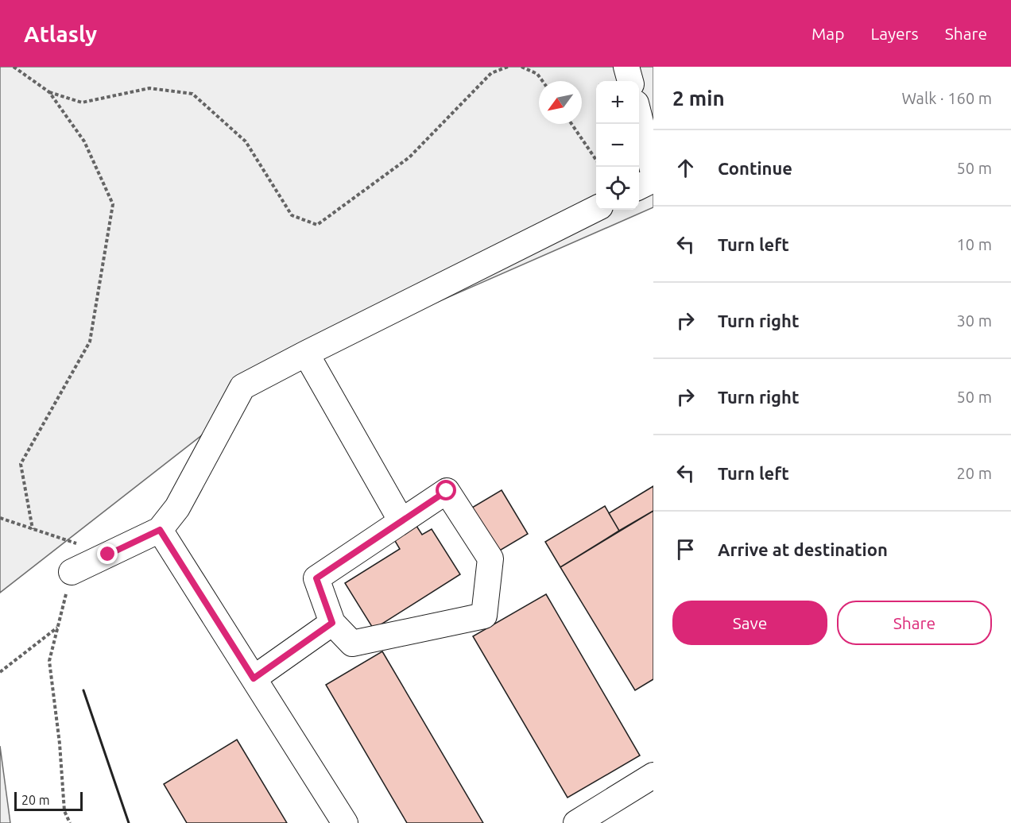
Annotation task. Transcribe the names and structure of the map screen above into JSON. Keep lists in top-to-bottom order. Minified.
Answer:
{"scale_bar":"20 m","north":"bottom left","page":{"header":"Atlasly","nav":["Map","Layers","Share"],"heading":["2 min","Walk · 160 m"],"map_buttons":["+","−"],"list":[["Continue","50 m"],["Turn left","10 m"],["Turn right","30 m"],["Turn right","50 m"],["Turn left","20 m"],"Arrive at destination"],"buttons":["Save","Share"],"scale":"20 m"}}
